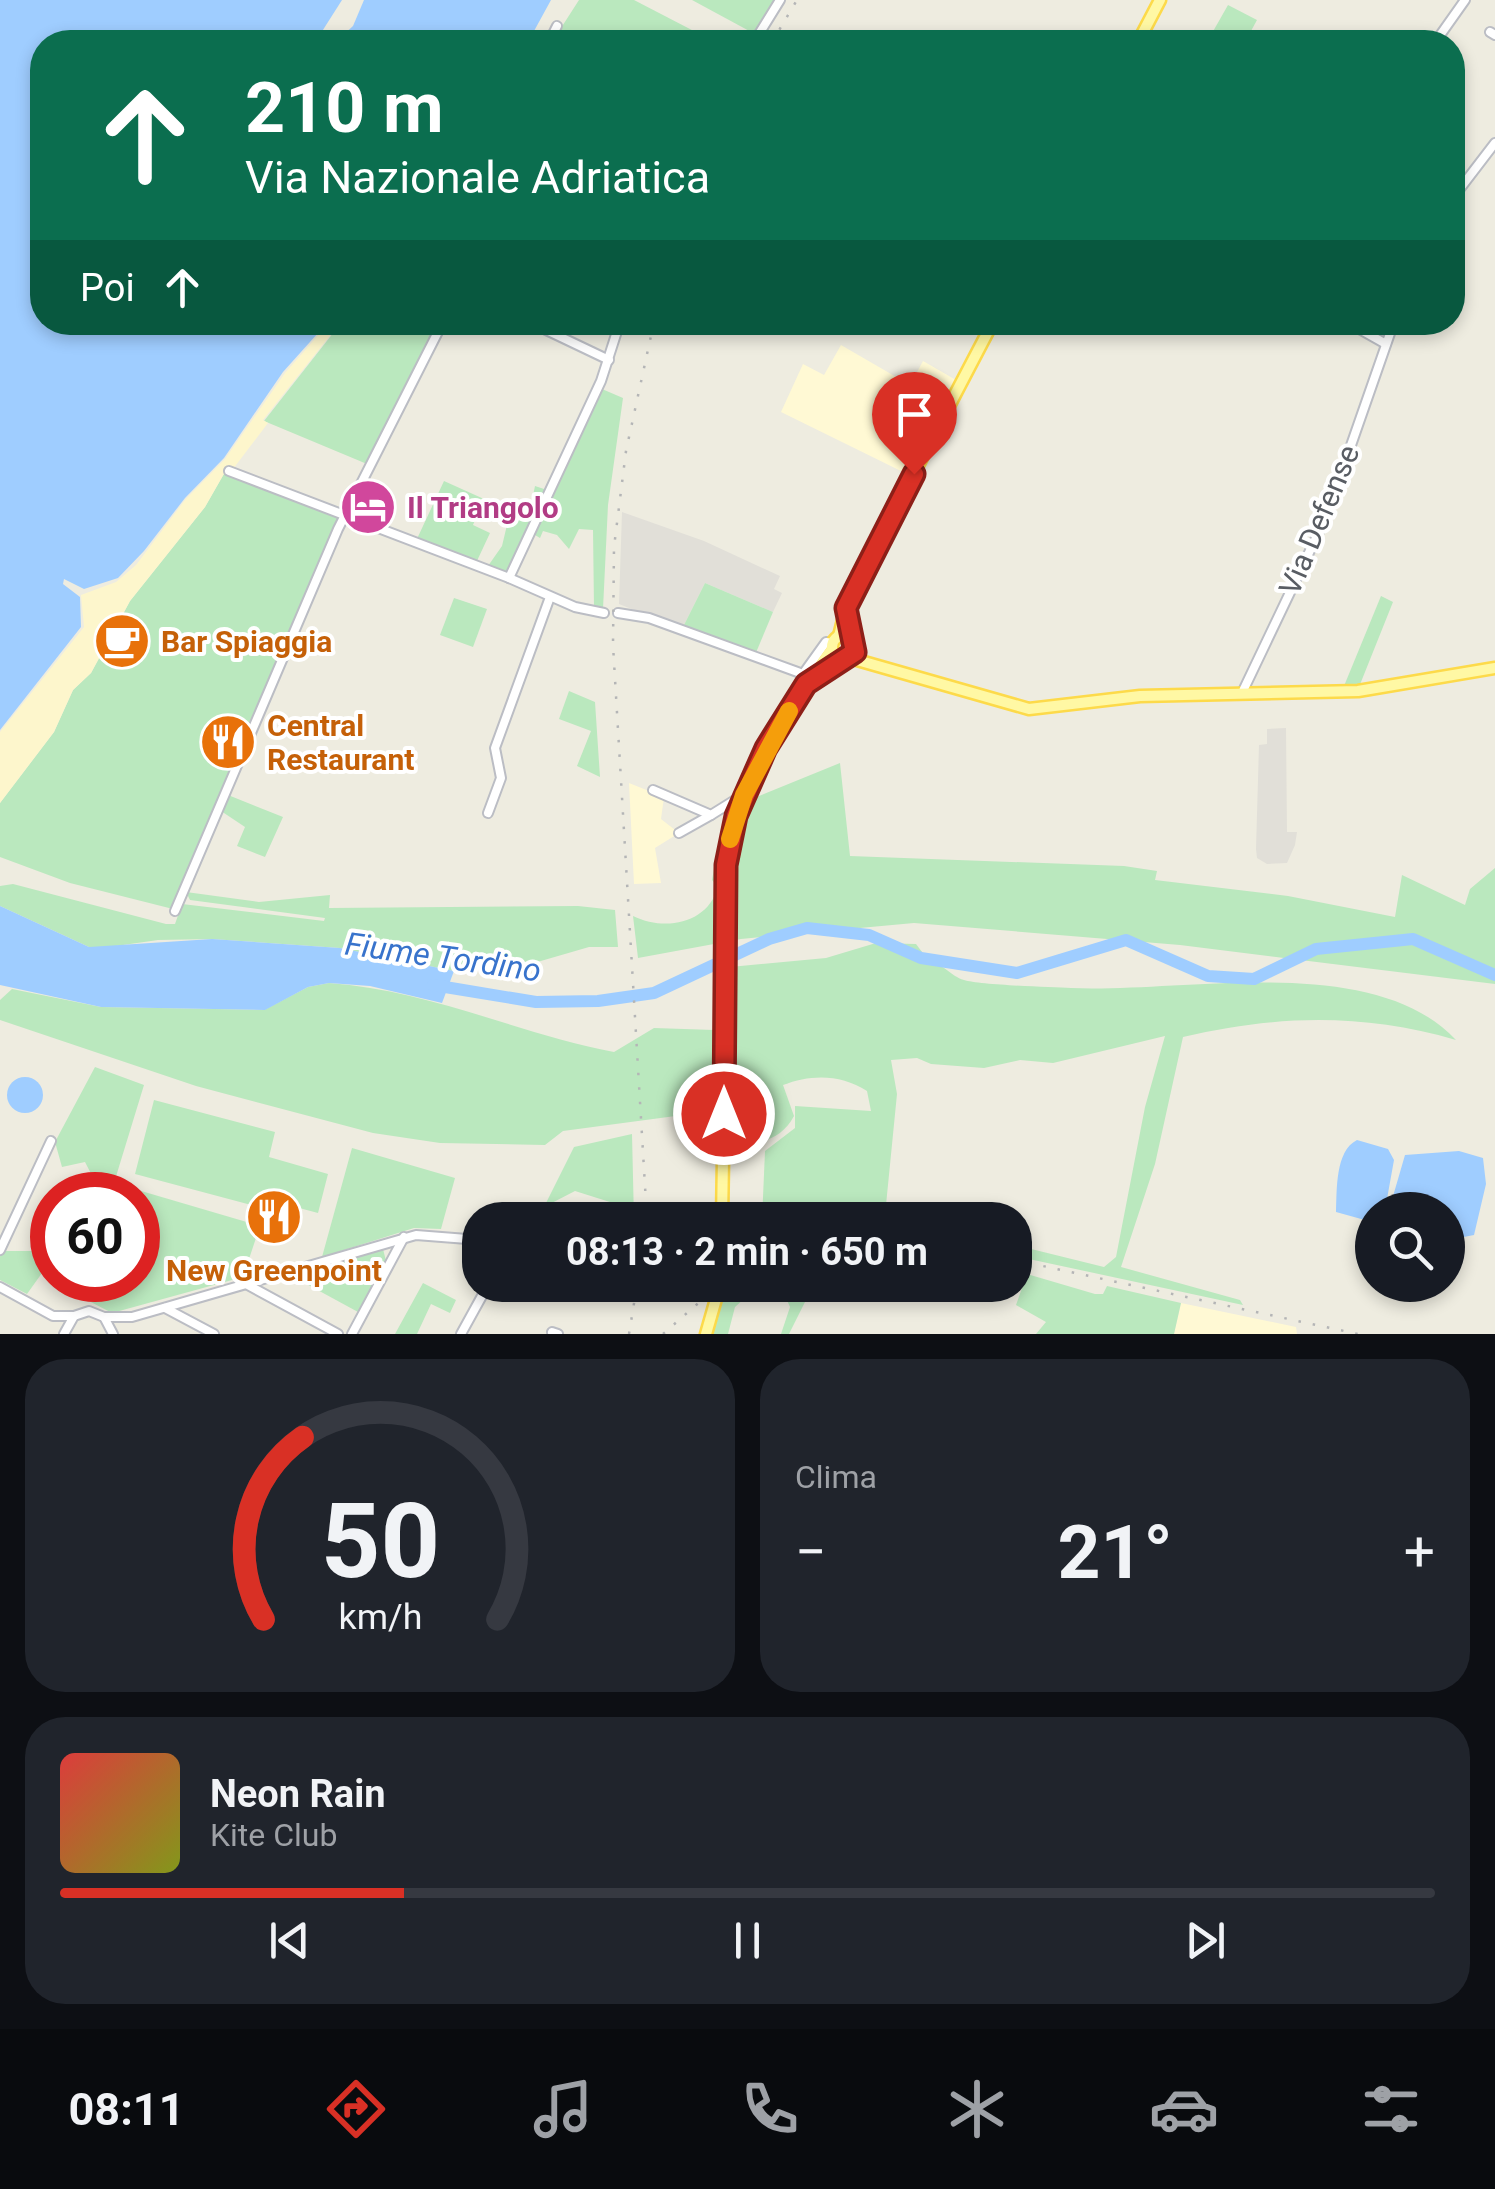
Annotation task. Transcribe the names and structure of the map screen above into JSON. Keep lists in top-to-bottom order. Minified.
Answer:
{"streets":{"street":["Via Defense"]},"water":["Fiume Tordino"],"places":{"hotel":["Il Triangolo"],"cafe":["Bar Spiaggia"],"restaurant":["Central Restaurant","New Greenpoint"]},"page":{"turn":["210 m","Via Nazionale Adriatica"],"then":"Poi","limit":"60","trip":"08:13 · 2 min · 650 m","tile":"Clima","heat":["−","21°","+"],"song":["Neon Rain","Kite Club"],"tabs":"08:11","gauge":["50","km/h"]}}
